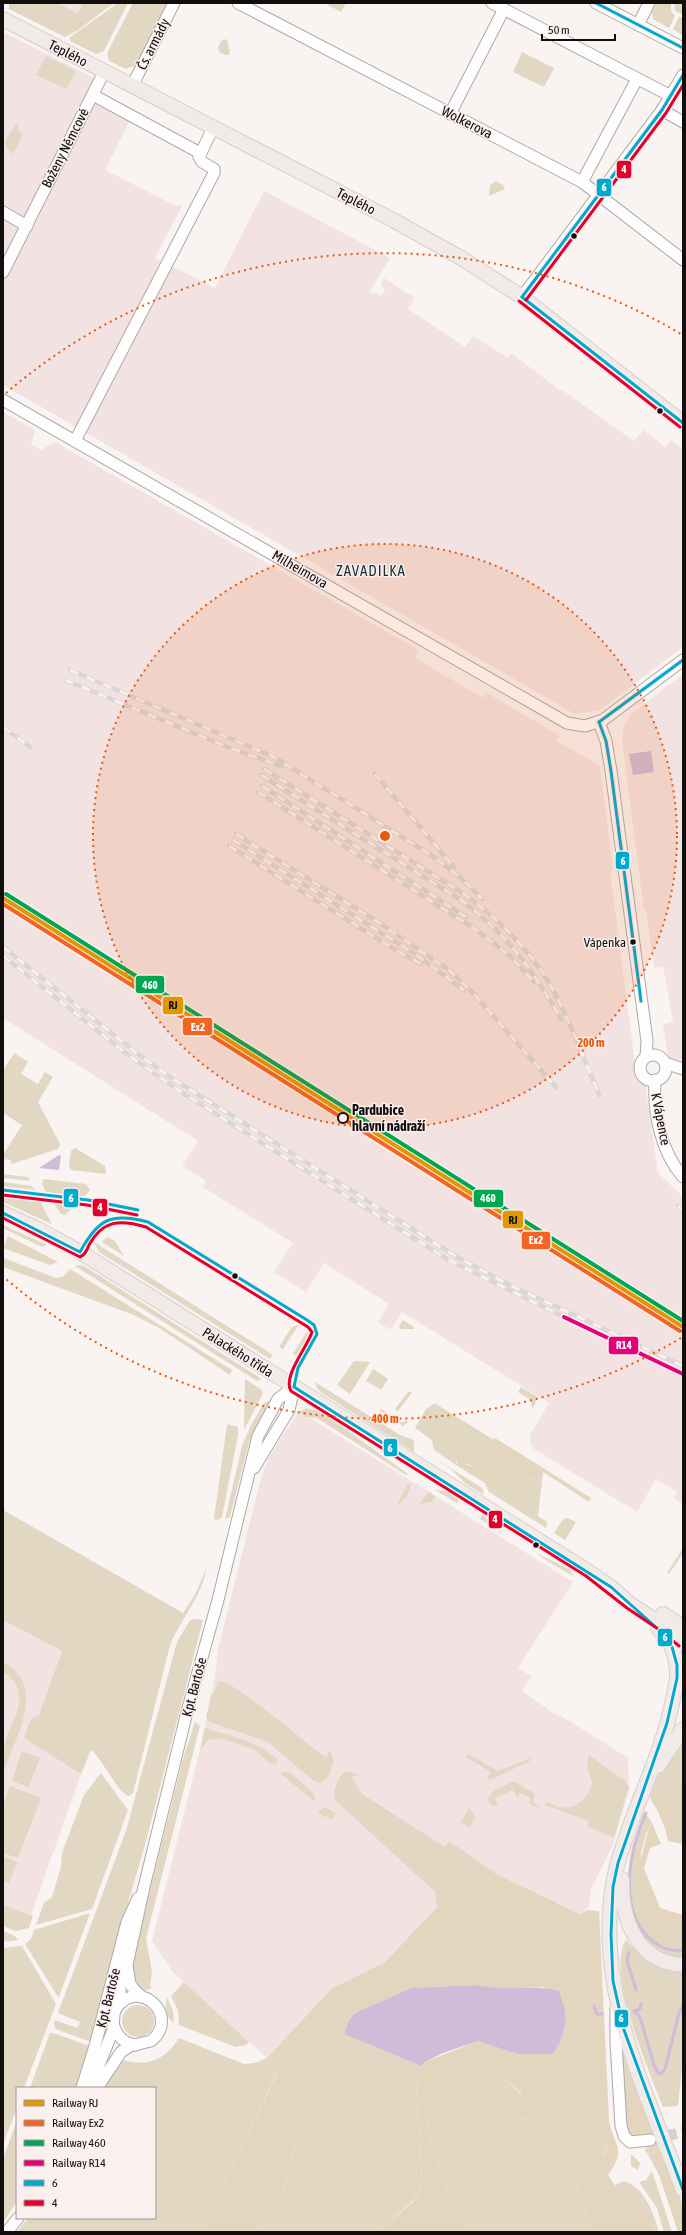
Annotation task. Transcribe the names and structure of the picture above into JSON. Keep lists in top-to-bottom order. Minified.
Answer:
{"streets":{"main road":["Teplého","Palackého třída"],"street":["Čs. armády","Wolkerova","Boženy Němcové","Milheimova","K Vápence","Kpt. Bartoše"]},"crossings":[["Čs. armády","Teplého"],["Teplého","Boženy Němcové"],["Palackého třída","Kpt. Bartoše"]],"districts":["ZAVADILKA"],"places":["Vápenka","Pardubice hlavní nádraží"],"lines":["transit line 6","transit line 4","rail line 460","rail line RJ","rail line Ex2","rail line R14"],"legend":["Railway RJ","Railway Ex2","Railway 460","Railway R14","6","4"],"scale_bar":"50 m","rings":["200 m","400 m"]}
